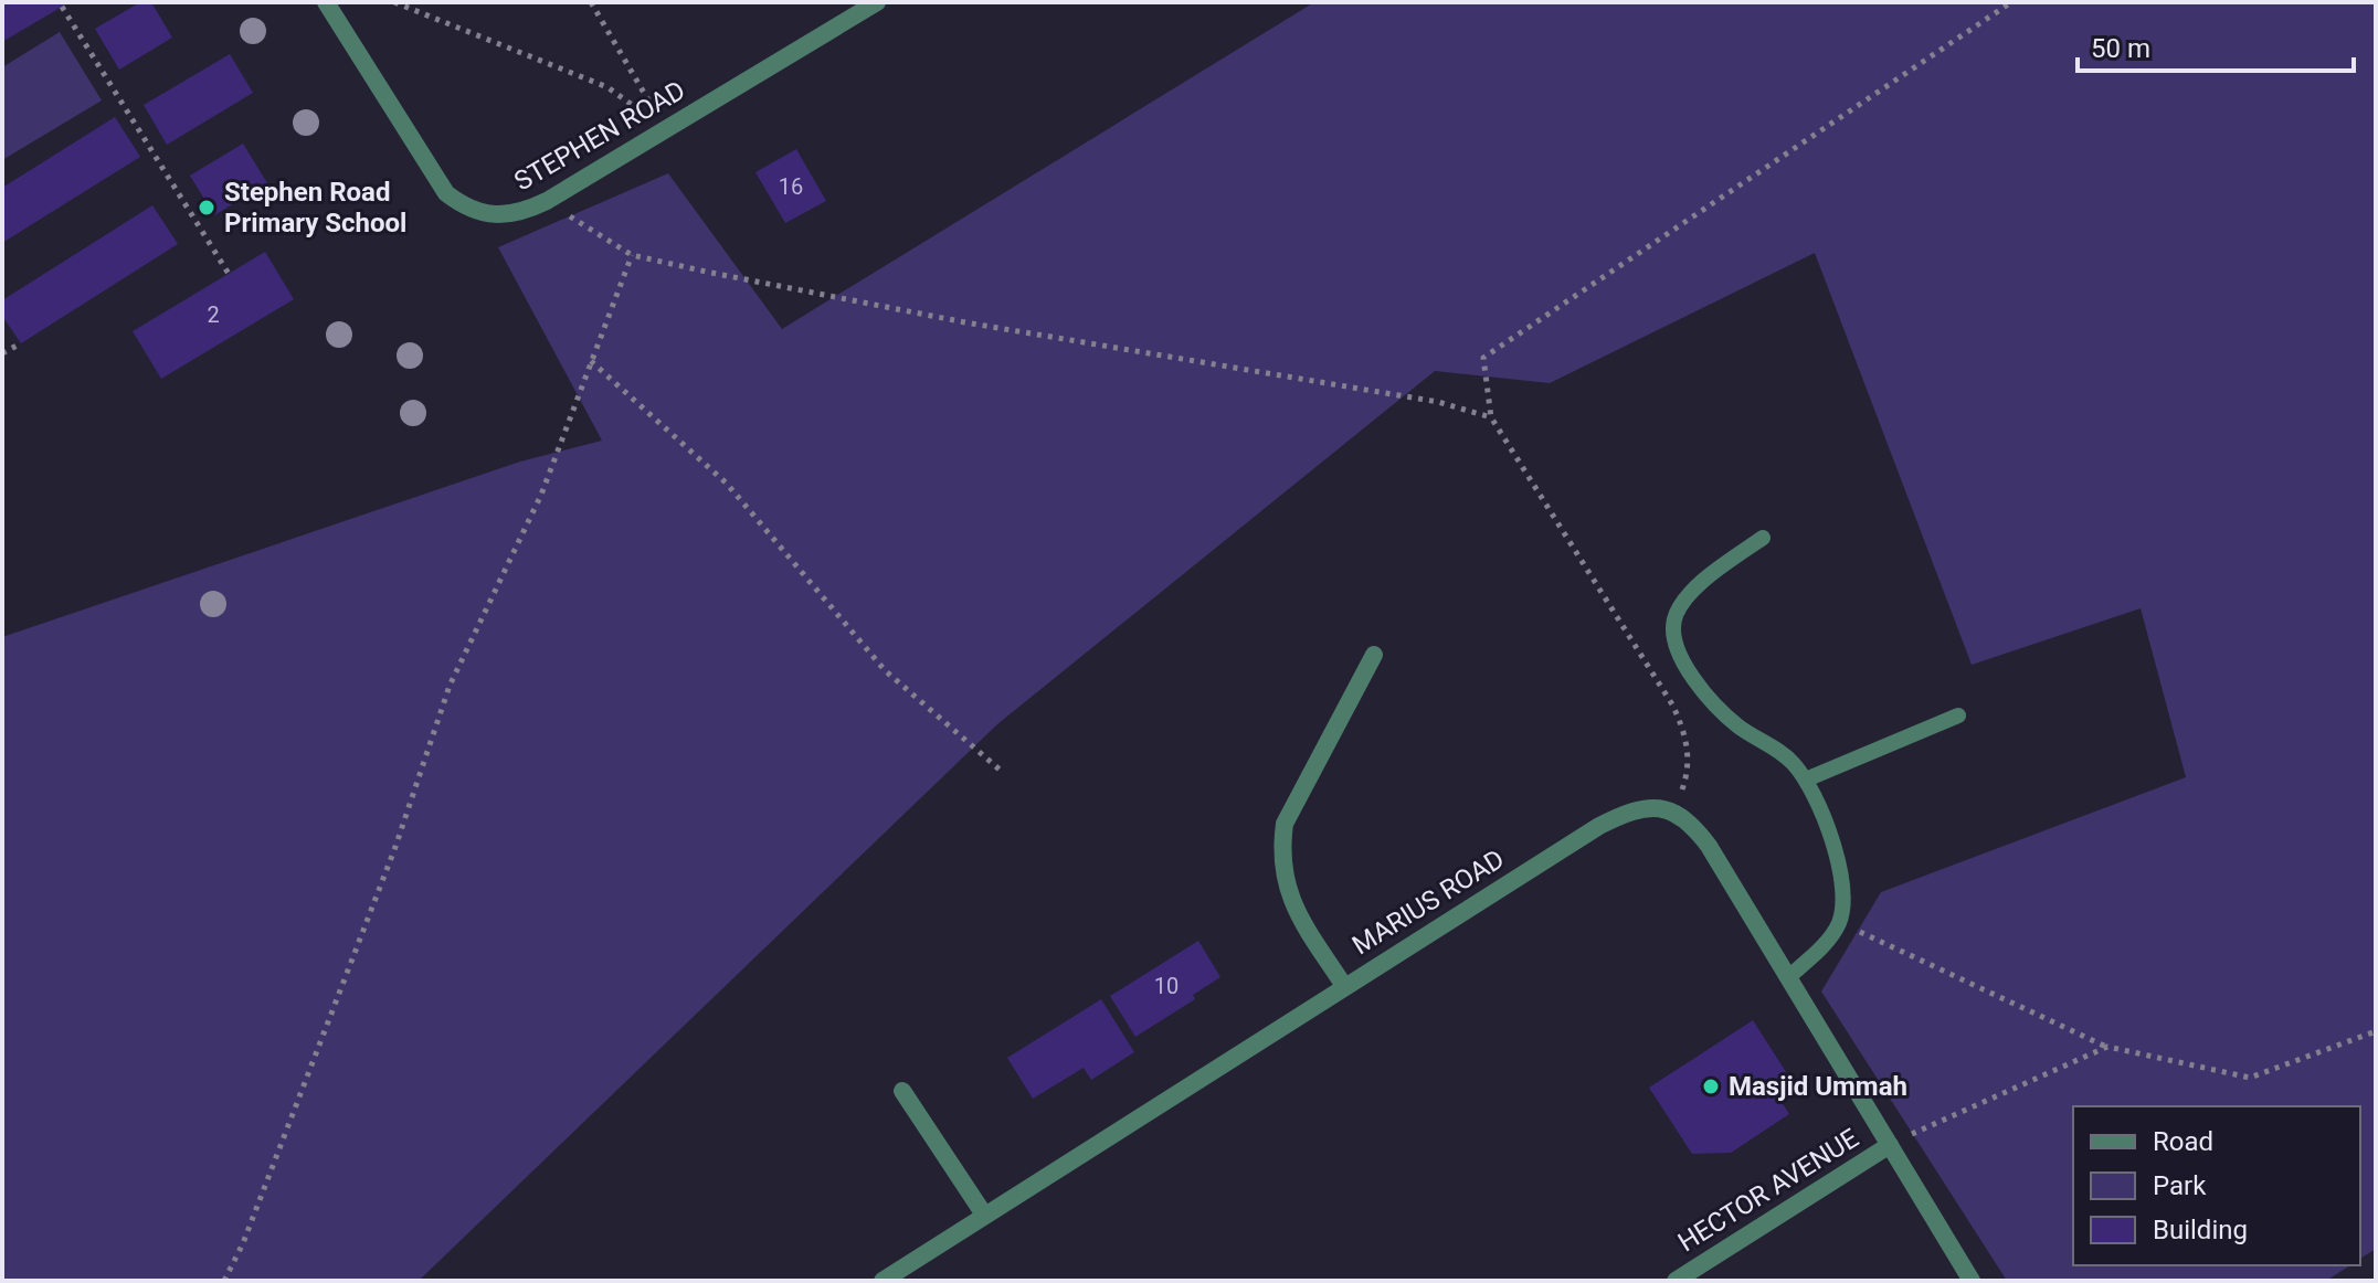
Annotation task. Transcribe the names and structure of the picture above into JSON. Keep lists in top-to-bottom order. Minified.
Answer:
{"streets":{"street":["STEPHEN ROAD","MARIUS ROAD","HECTOR AVENUE"]},"places":["Stephen Road Primary School","Masjid Ummah"],"house_numbers":["16","2","10"],"legend":["Road","Park","Building"],"scale_bar":"50 m"}
